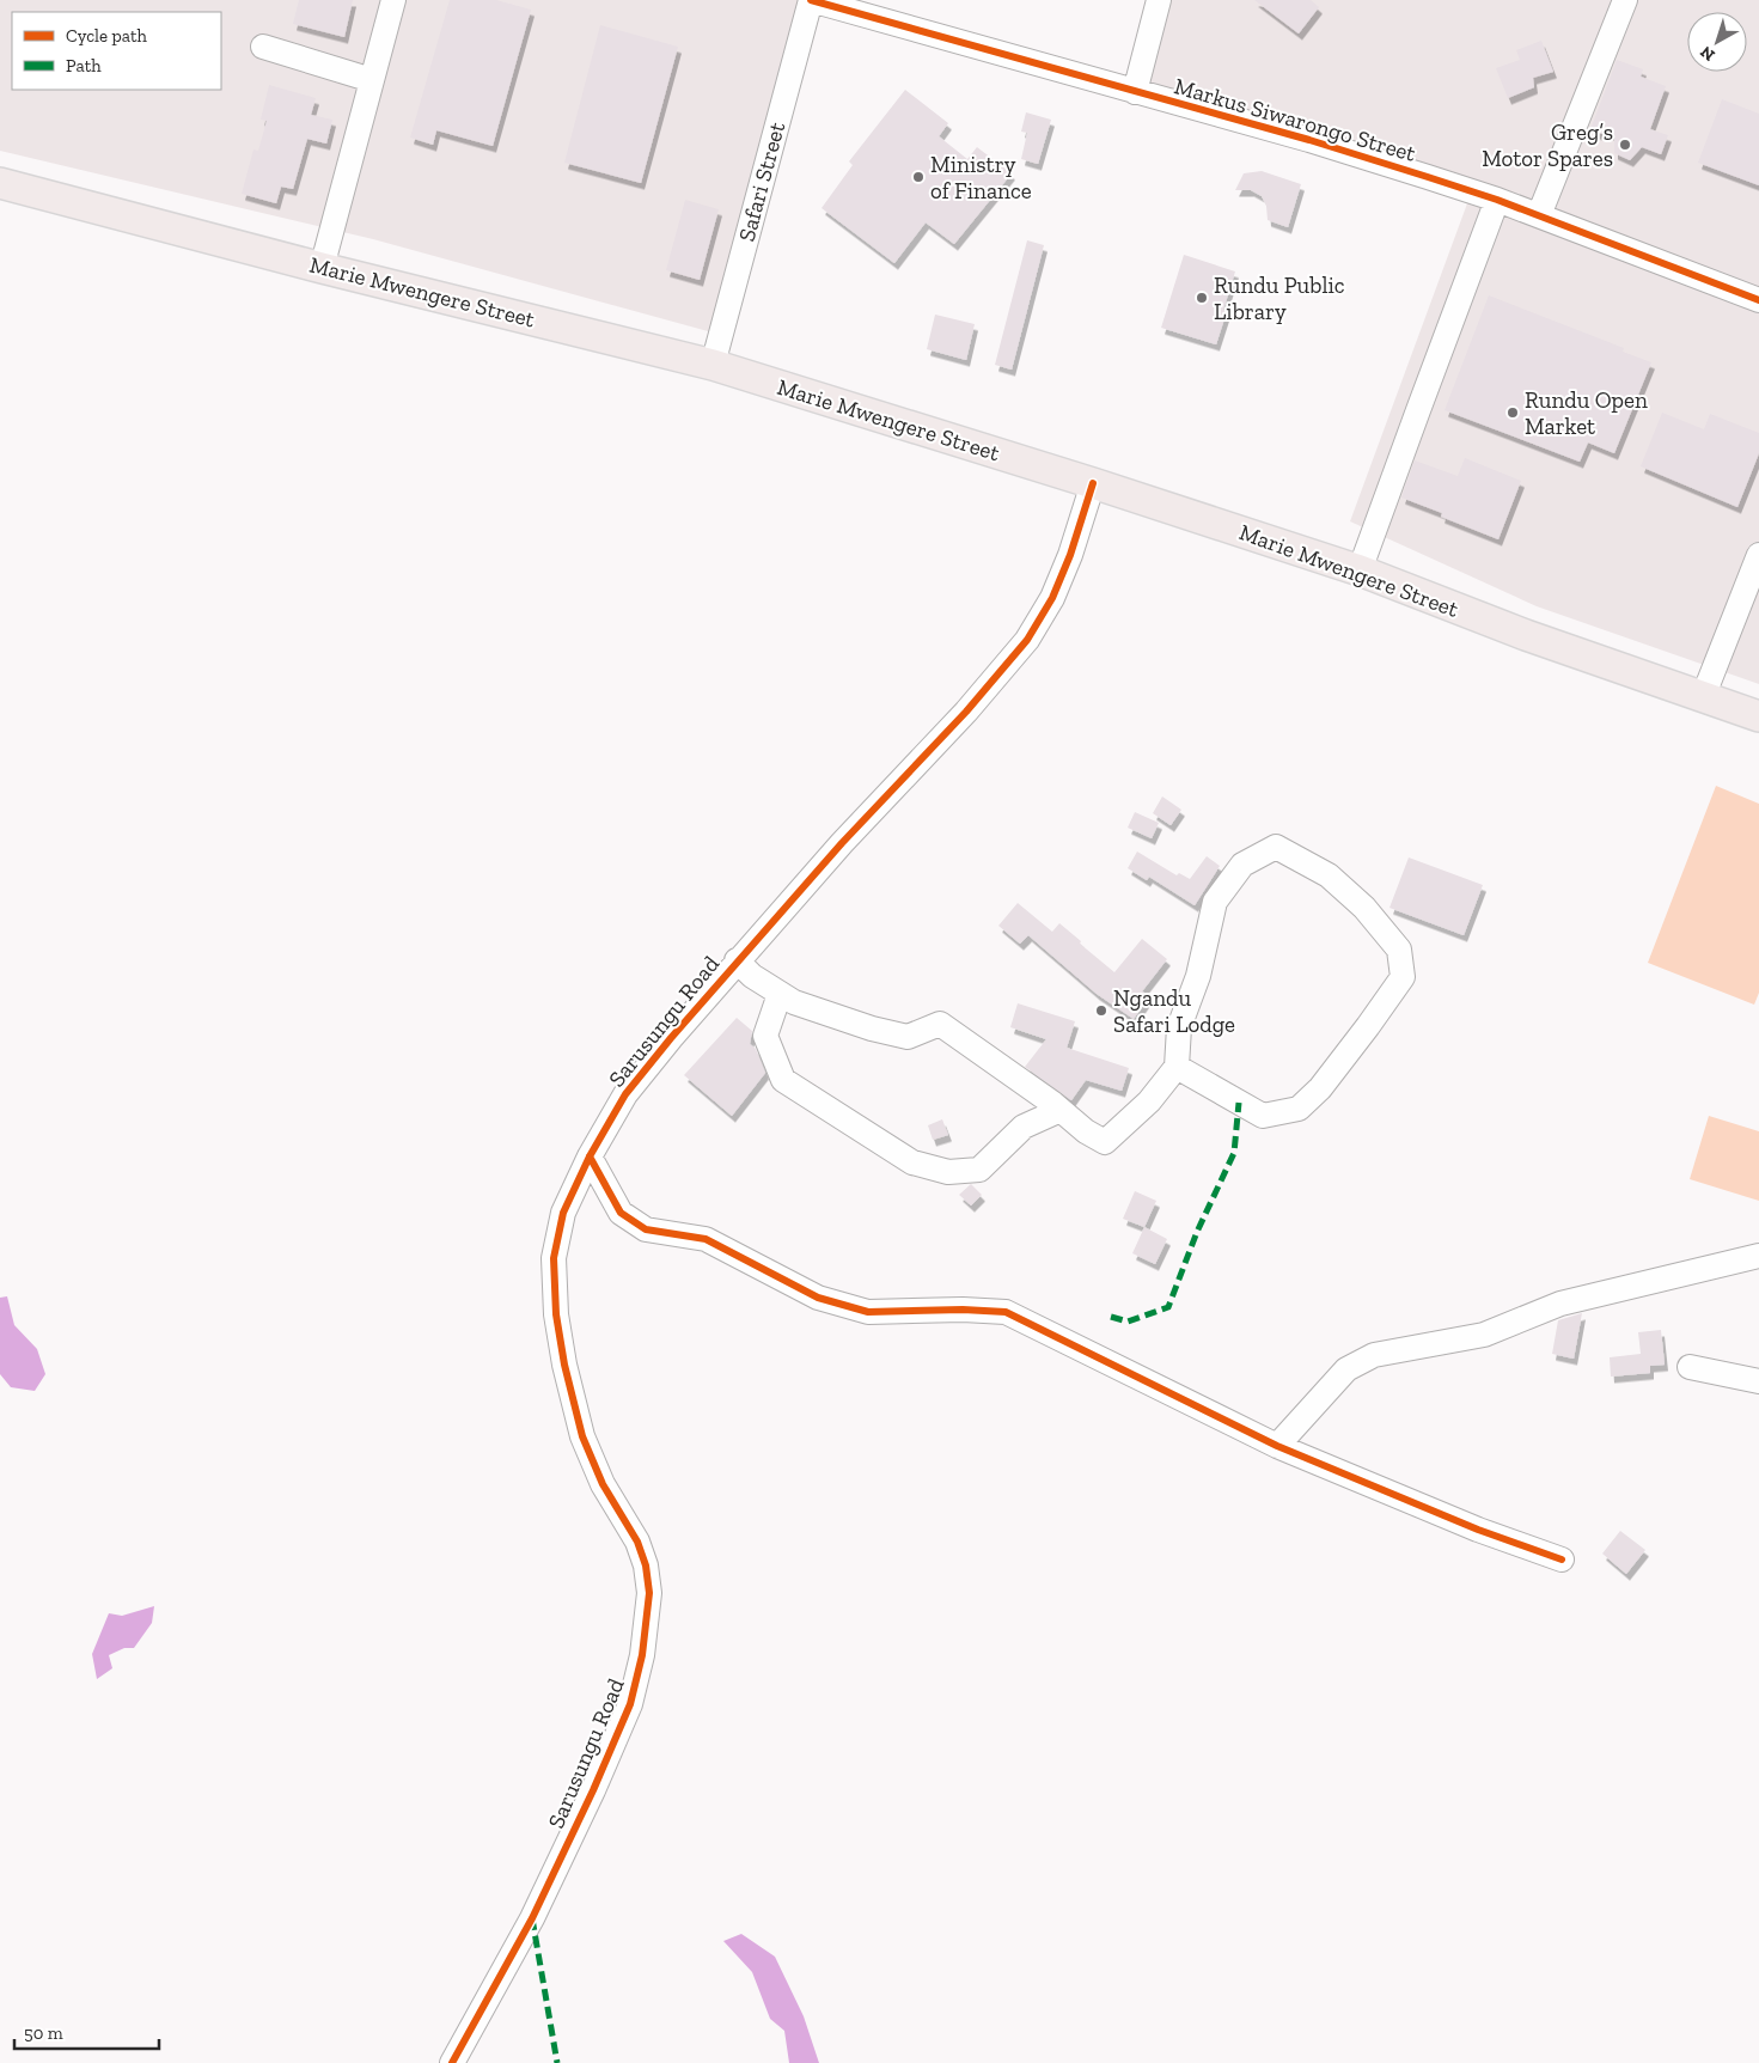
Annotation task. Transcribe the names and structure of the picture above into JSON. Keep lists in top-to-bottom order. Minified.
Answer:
{"streets":{"main road":["Marie Mwengere Street"],"street":["Markus Siwarongo Street","Safari Street","Sarusungu Road"]},"crossings":[["Markus Siwarongo Street","Safari Street"],["Safari Street","Marie Mwengere Street"],["Marie Mwengere Street","Sarusungu Road"]],"places":["Greg’s Motor Spares","Ministry of Finance","Rundu Public Library","Rundu Open Market","Ngandu Safari Lodge"],"legend":["Cycle path","Path"],"scale_bar":"50 m","north":"bottom left"}
